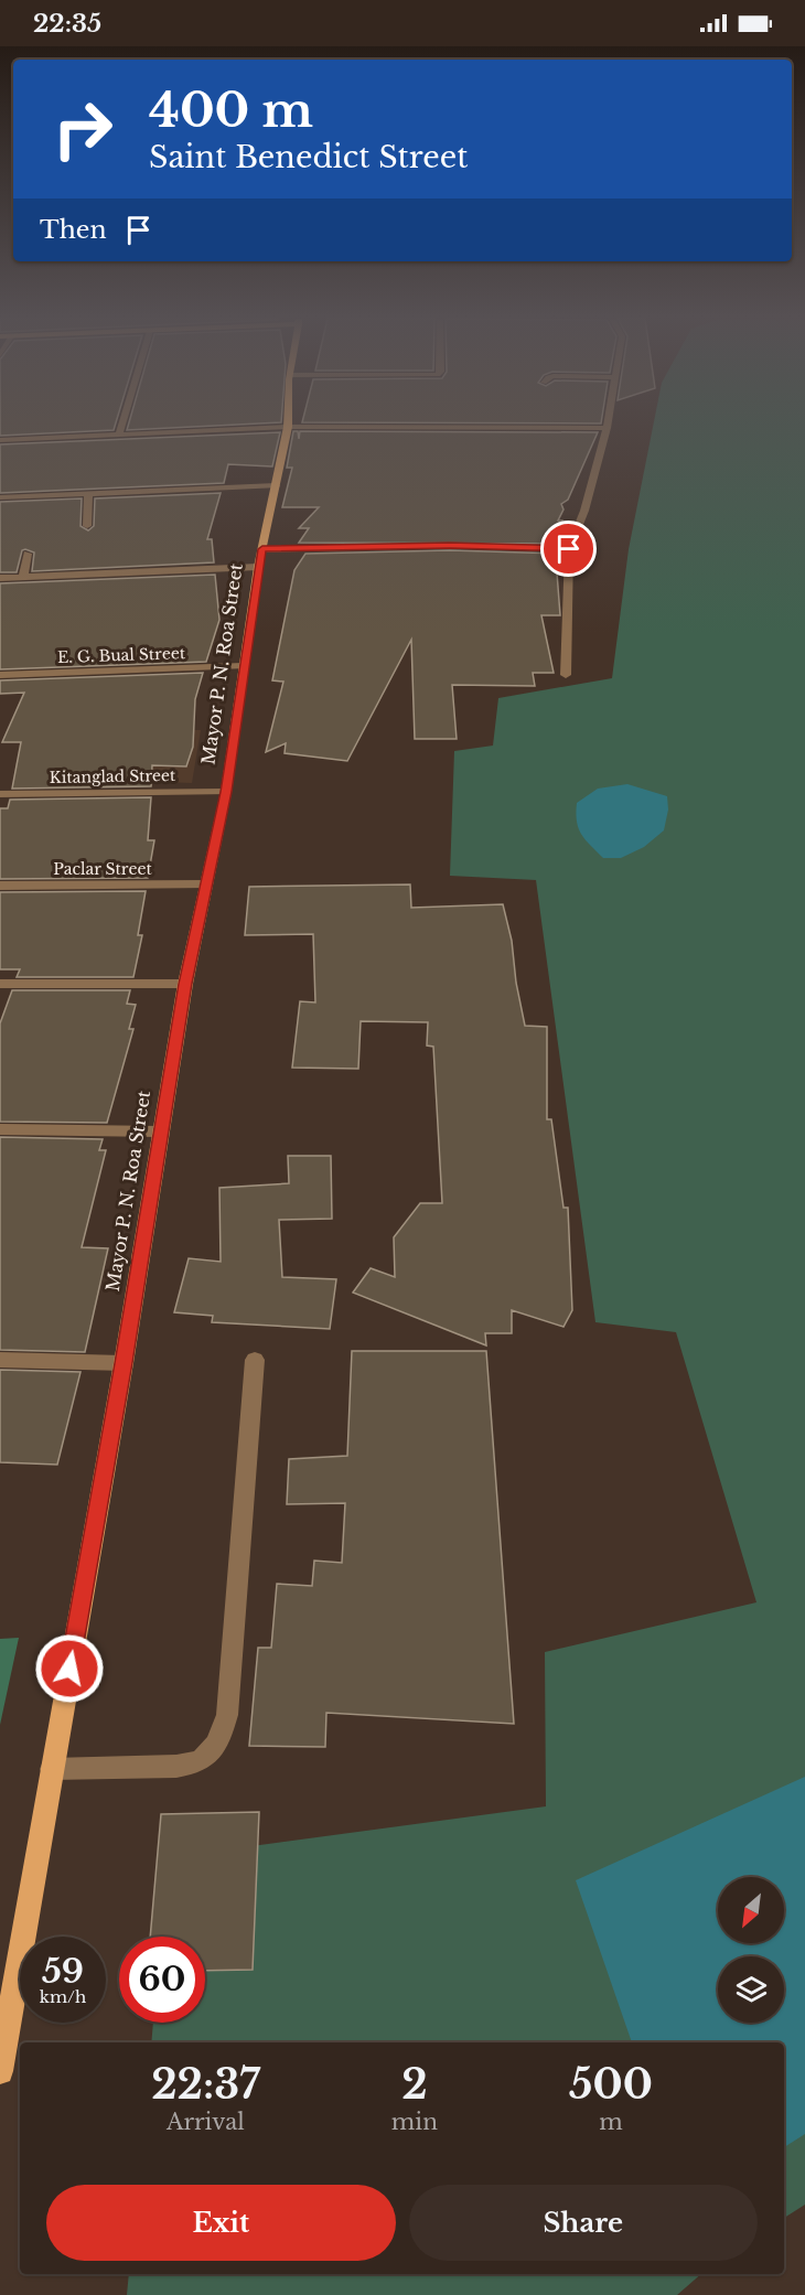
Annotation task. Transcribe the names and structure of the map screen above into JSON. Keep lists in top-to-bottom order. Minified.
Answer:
{"streets":{"main road":["Mayor P. N. Roa Street"],"street":["E. G. Bual Street","Kitanglad Street","Paclar Street"]},"crossings":[["E. G. Bual Street","Mayor P. N. Roa Street"],["Mayor P. N. Roa Street","Kitanglad Street"],["Mayor P. N. Roa Street","Paclar Street"]],"north":"bottom left","page":{"status":"22:35","turn":["400 m","Saint Benedict Street"],"then":"Then","speed":"59 km/h","limit":"60","eta":["22:37","Arrival","2","min","500","m"],"buttons":["Exit","Share"]}}
